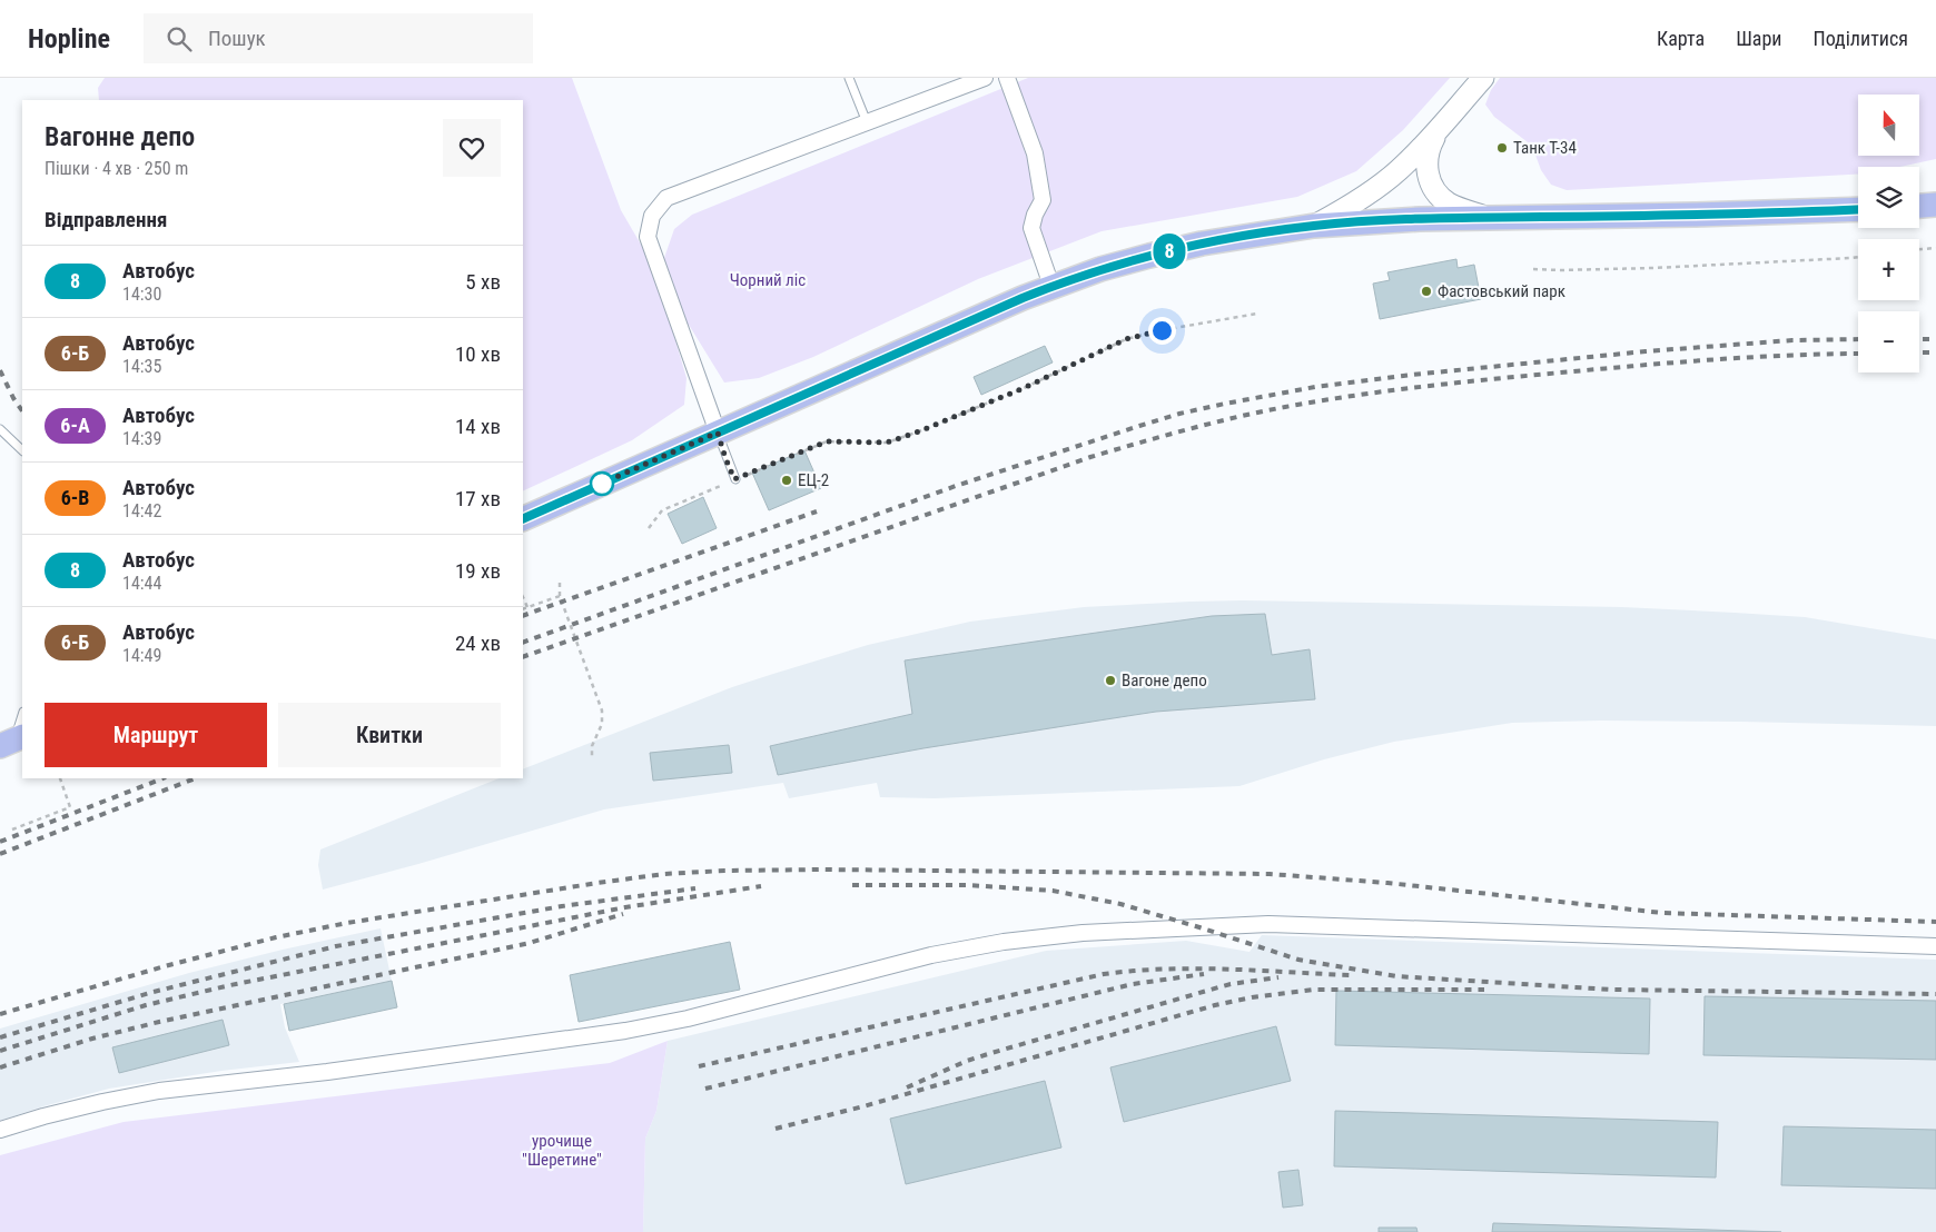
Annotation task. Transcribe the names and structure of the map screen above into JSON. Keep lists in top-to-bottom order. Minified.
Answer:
{"parks":["Чорний ліс","урочище \"Шеретине\""],"places":["Танк Т-34","Фастовський парк","ЕЦ-2","Вагоне депо"],"lines":["bus line 8"],"north":"top","page":{"header":"Hopline","search":"Пошук","nav":["Карта","Шари","Поділитися"],"on_map":"8","map_buttons":["+","−"],"heading":[["Вагонне депо","Пішки · 4 хв · 250 m"],"Відправлення"],"list":[{"mark":"8","name":"Автобус","note":"14:30","value":"5 хв"},{"mark":"6-Б","name":"Автобус","note":"14:35","value":"10 хв"},{"mark":"6-А","name":"Автобус","note":"14:39","value":"14 хв"},{"mark":"6-В","name":"Автобус","note":"14:42","value":"17 хв"},{"mark":"8","name":"Автобус","note":"14:44","value":"19 хв"},{"mark":"6-Б","name":"Автобус","note":"14:49","value":"24 хв"}],"buttons":["Маршрут","Квитки"]}}
